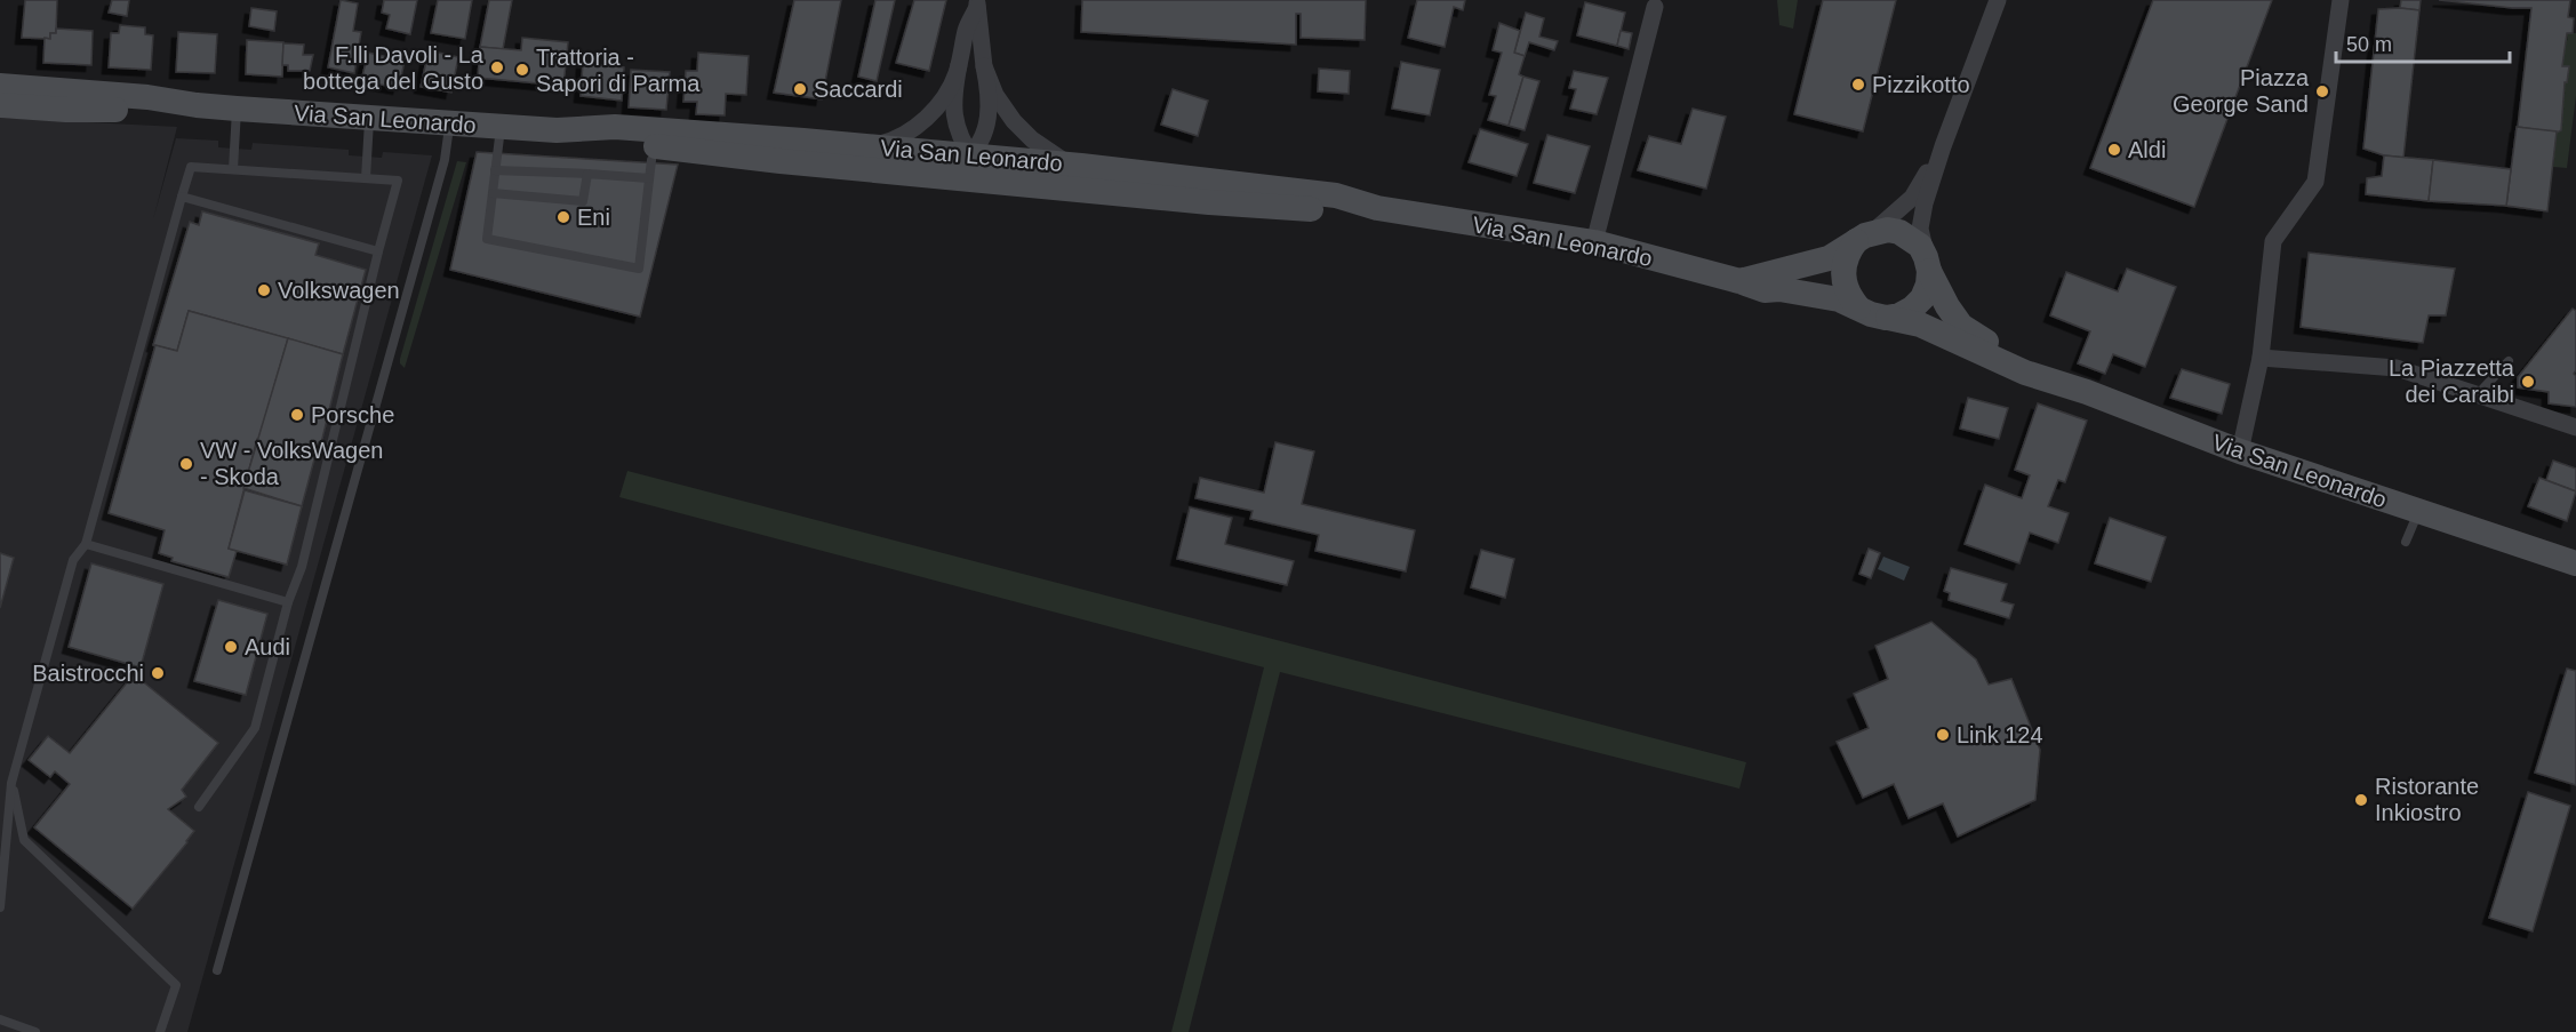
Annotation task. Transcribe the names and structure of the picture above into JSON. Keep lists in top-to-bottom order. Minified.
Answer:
{"streets":{"main road":["Via San Leonardo"]},"places":["F.lli Davoli - La bottega del Gusto","Trattoria - Sapori di Parma","Pizzikotto","Saccardi","Piazza George Sand","Aldi","Eni","Volkswagen","La Piazzetta dei Caraibi","Porsche","VW - VolksWagen - Skoda","Audi","Baistrocchi","Link 124","Ristorante Inkiostro"],"scale_bar":"50 m"}
